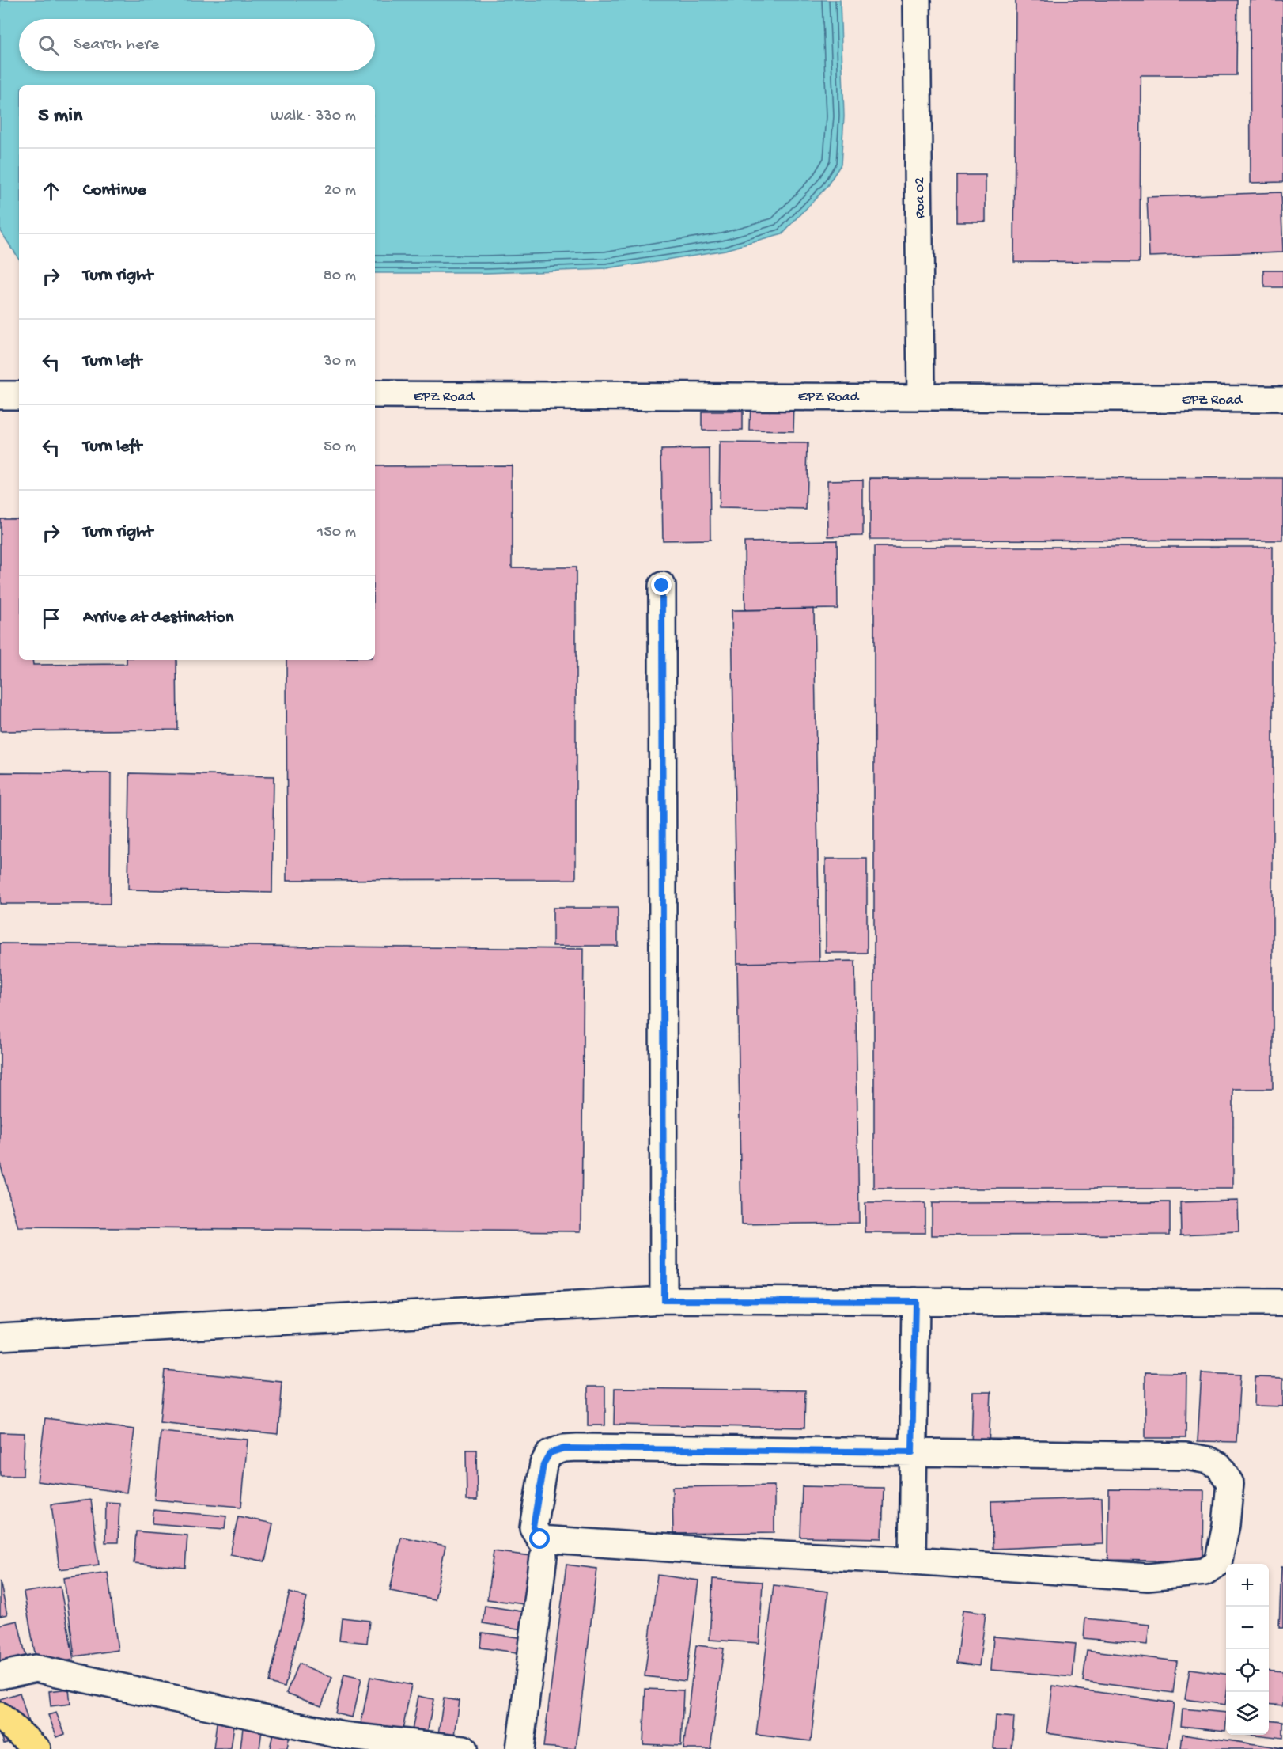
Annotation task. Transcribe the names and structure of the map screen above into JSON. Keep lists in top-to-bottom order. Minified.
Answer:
{"streets":{"street":["Roa 02","EPZ Road"]},"crossings":[["Roa 02","EPZ Road"]],"page":{"search":"Search here","heading":["5 min","Walk · 330 m"],"list":[["Continue","20 m"],["Turn right","80 m"],["Turn left","30 m"],["Turn left","50 m"],["Turn right","150 m"],"Arrive at destination"],"map_buttons":["+","−"]}}
